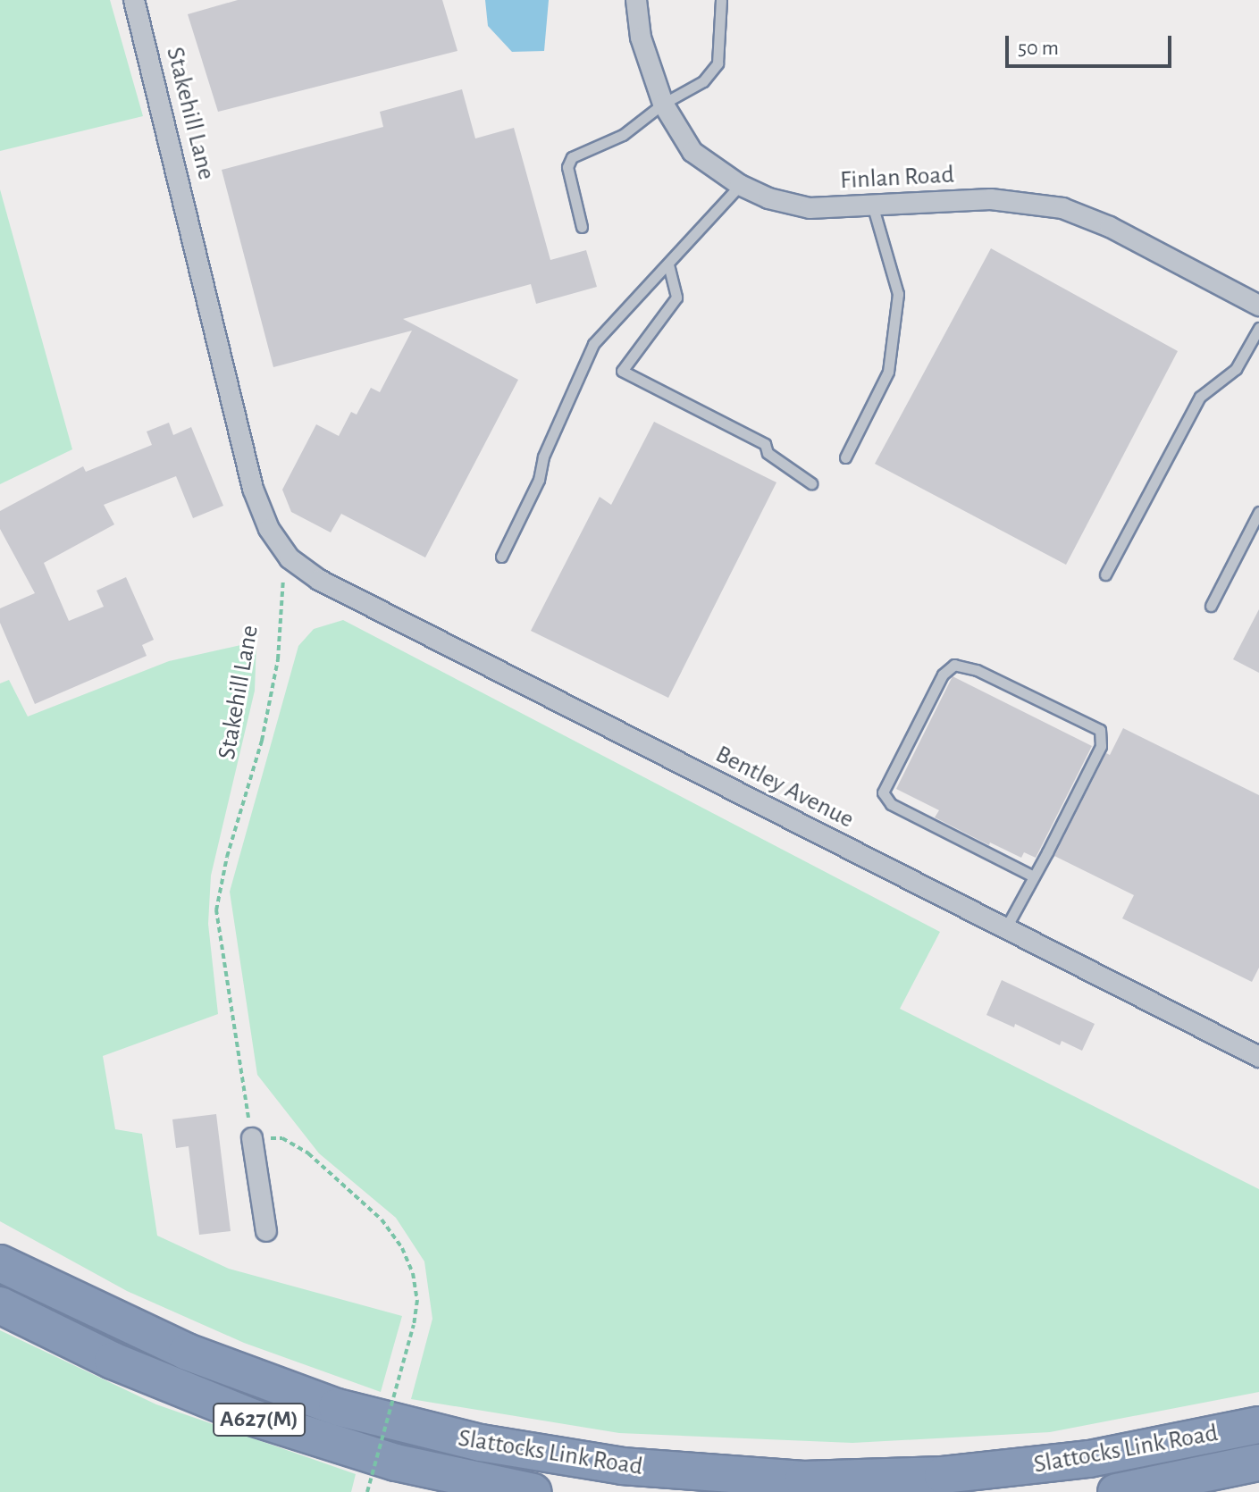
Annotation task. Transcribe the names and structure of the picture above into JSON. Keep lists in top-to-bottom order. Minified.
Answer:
{"streets":{"highway":["A627(M)","Slattocks Link Road"],"street":["Stakehill Lane","Finlan Road","Bentley Avenue"]},"crossings":[["Stakehill Lane","Bentley Avenue"]],"scale_bar":"50 m"}
